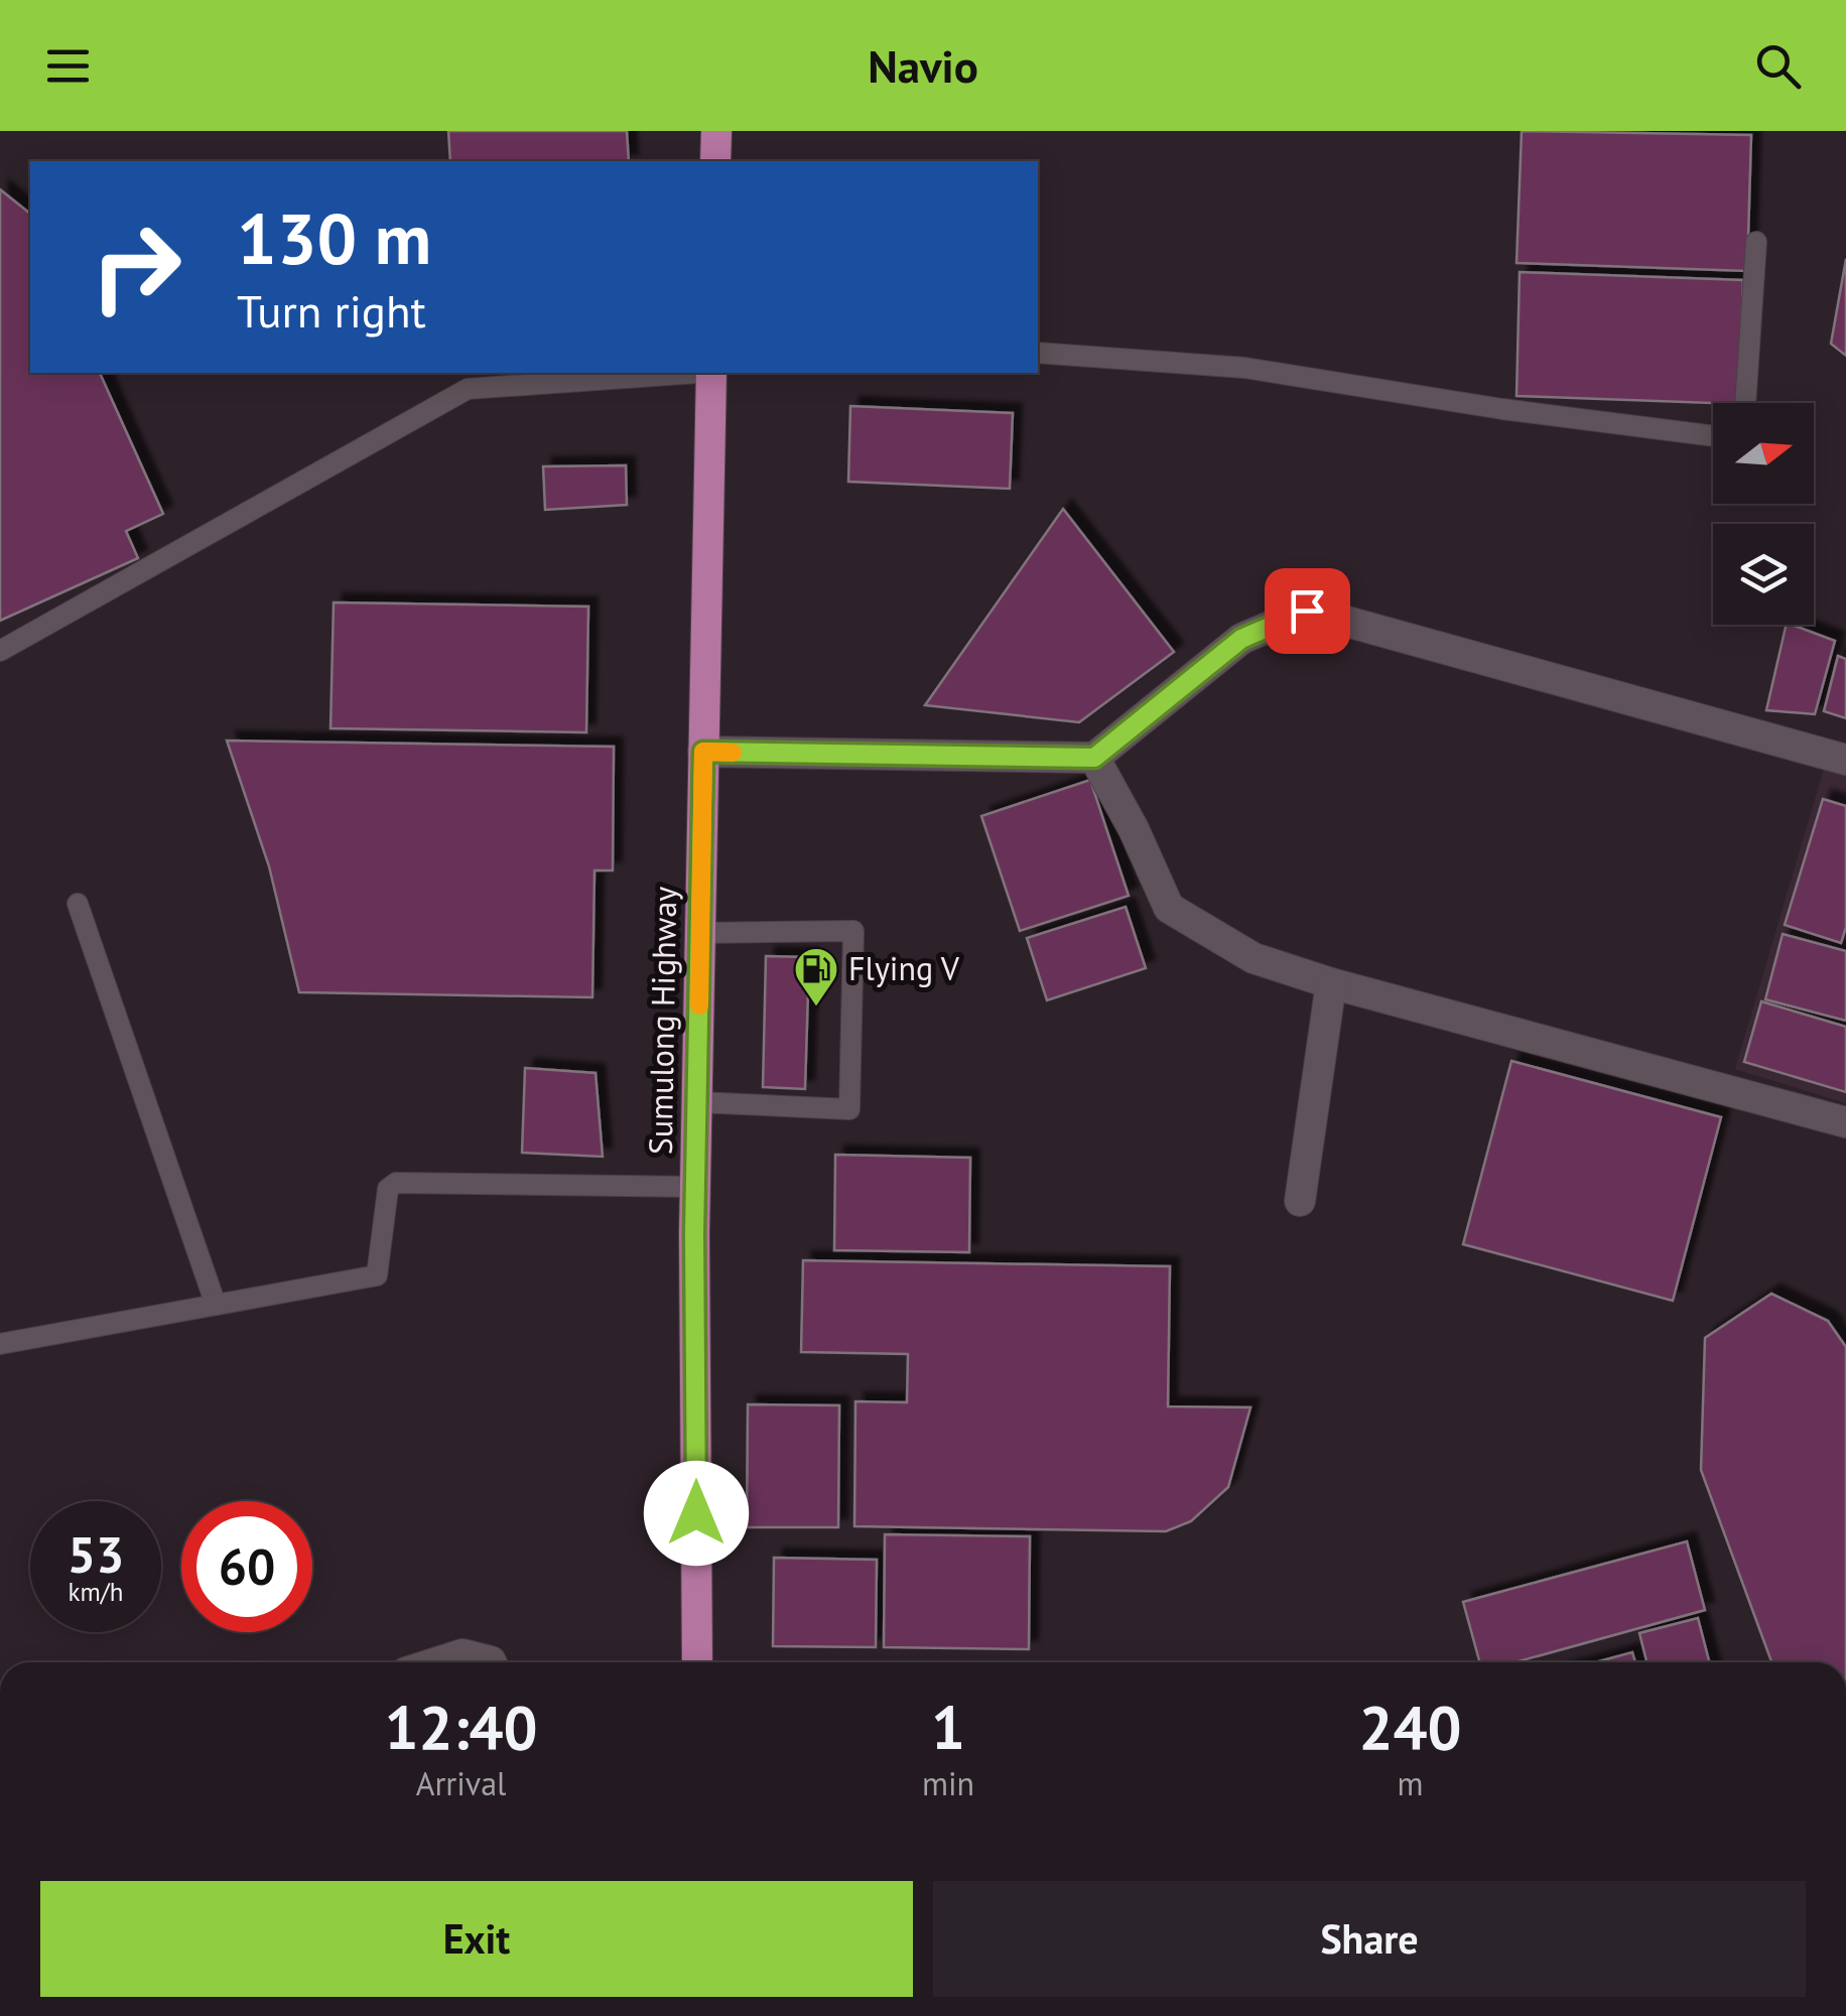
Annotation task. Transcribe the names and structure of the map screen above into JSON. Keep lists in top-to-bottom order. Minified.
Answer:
{"streets":{"main road":["Sumulong Highway"]},"places":{"fuel station":["Flying V"]},"north":"right","page":{"header":"Navio","turn":["130 m","Turn right"],"speed":"53 km/h","limit":"60","eta":["12:40","Arrival","1","min","240","m"],"buttons":["Exit","Share"]}}
